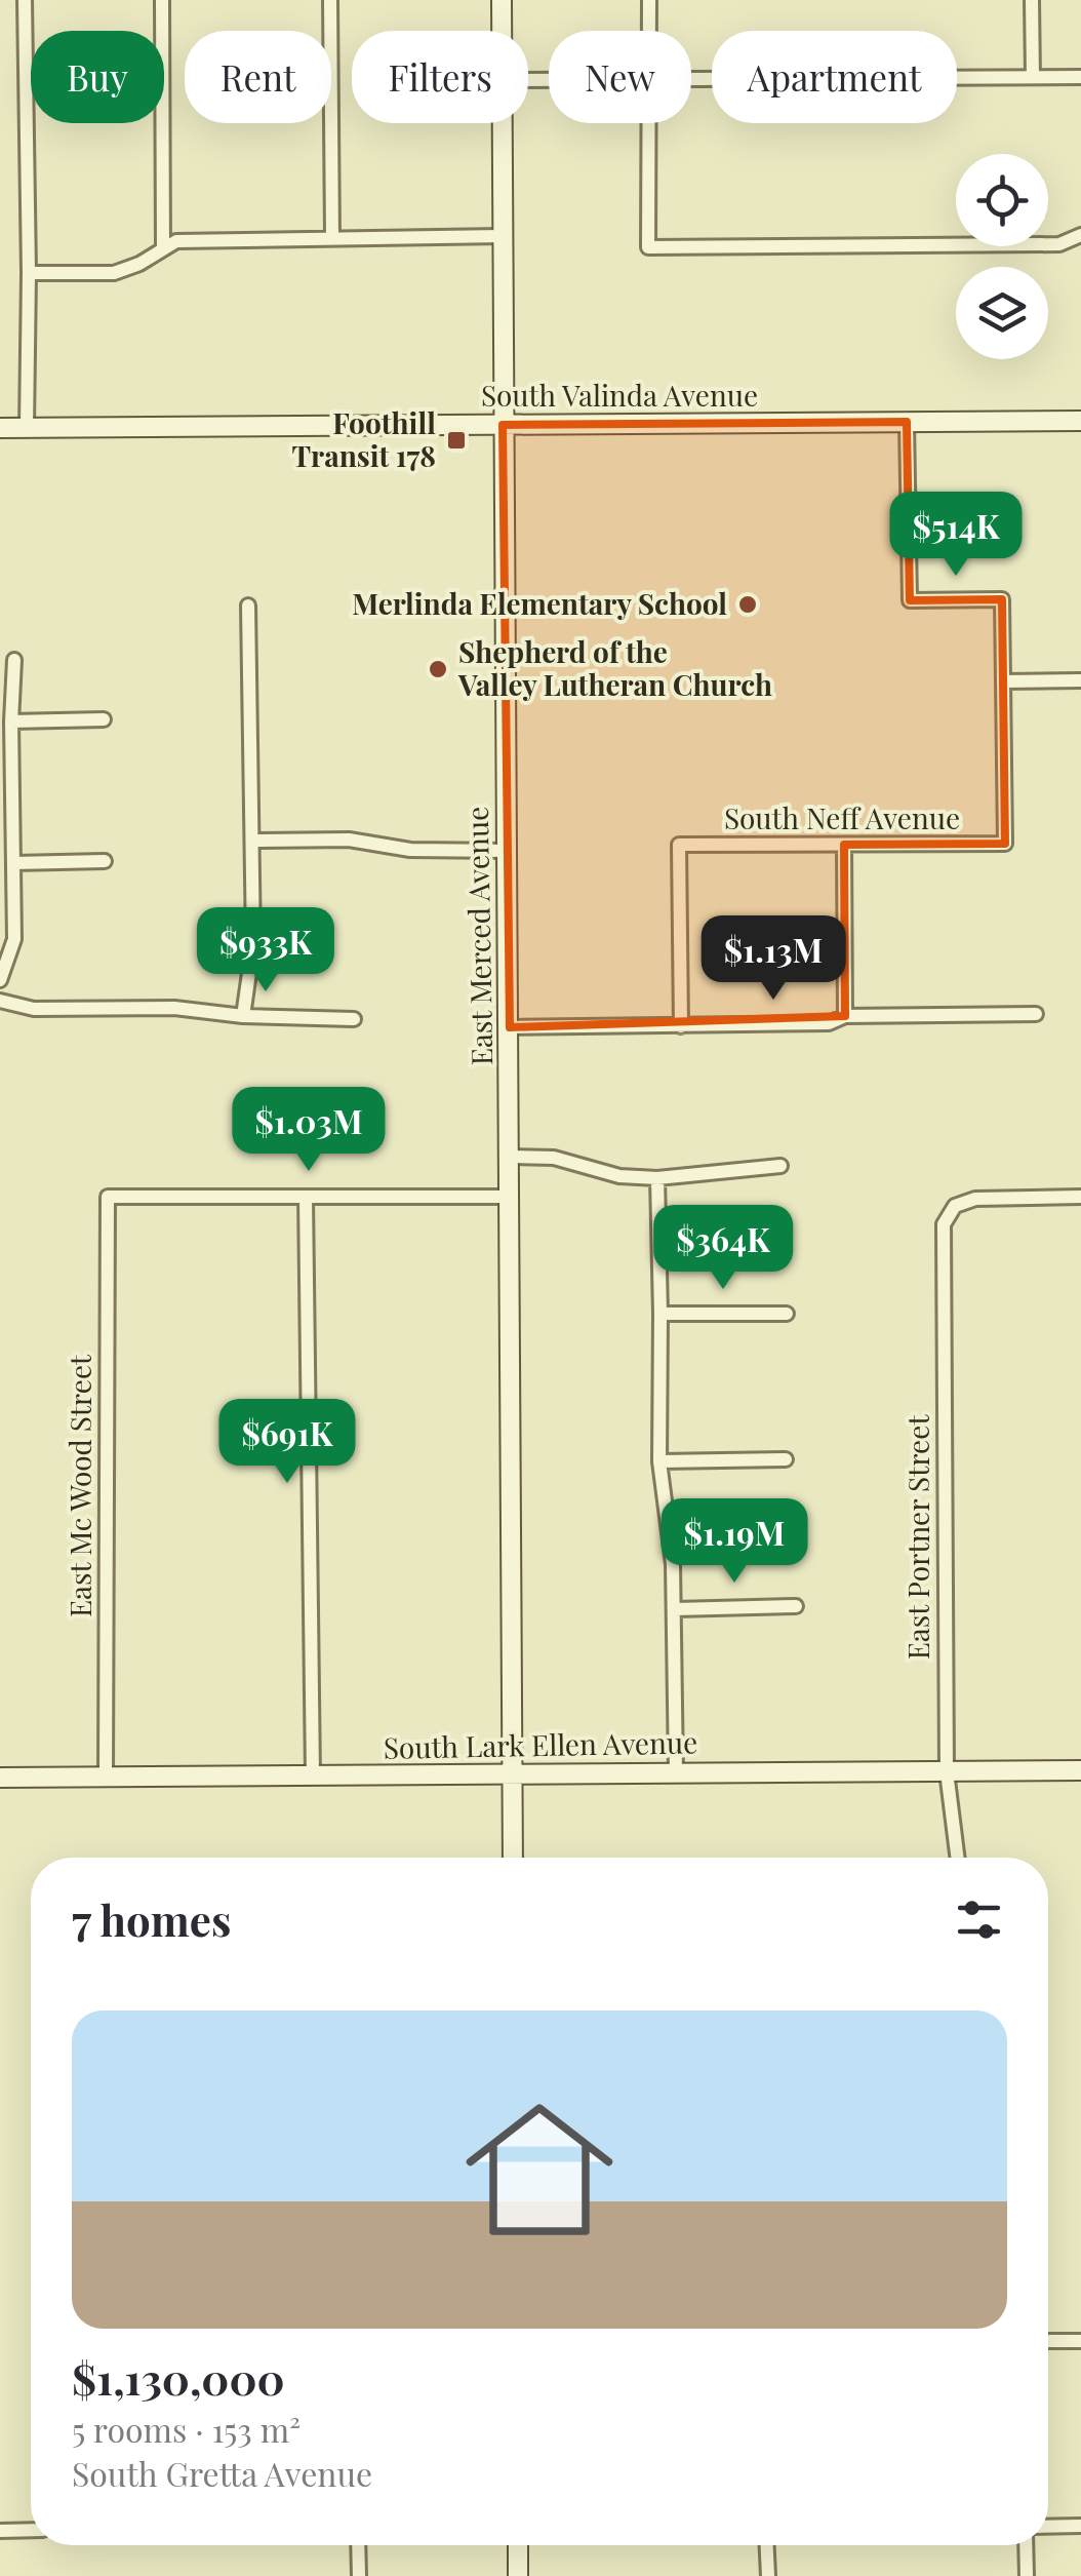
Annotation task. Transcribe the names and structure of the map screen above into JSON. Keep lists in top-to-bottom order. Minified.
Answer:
{"streets":{"street":["South Valinda Avenue","South Neff Avenue","East Merced Avenue","East Mc Wood Street","East Portner Street","South Lark Ellen Avenue"]},"crossings":[["South Valinda Avenue","East Merced Avenue"],["East Merced Avenue","South Lark Ellen Avenue"],["East Mc Wood Street","South Lark Ellen Avenue"],["East Portner Street","South Lark Ellen Avenue"]],"places":{"transit":["Foothill Transit 178"],"other":["Merlinda Elementary School","Shepherd of the Valley Lutheran Church"]},"page":{"chip":["Buy","Rent","Filters","New","Apartment"],"price":["$514K","$933K","$1.13M","$1.03M","$364K","$691K","$1.19M"],"heading":"7 homes","list":[{"name":"$1,130,000","note":"5 rooms · 153 m² · South Gretta Avenue"}]}}
